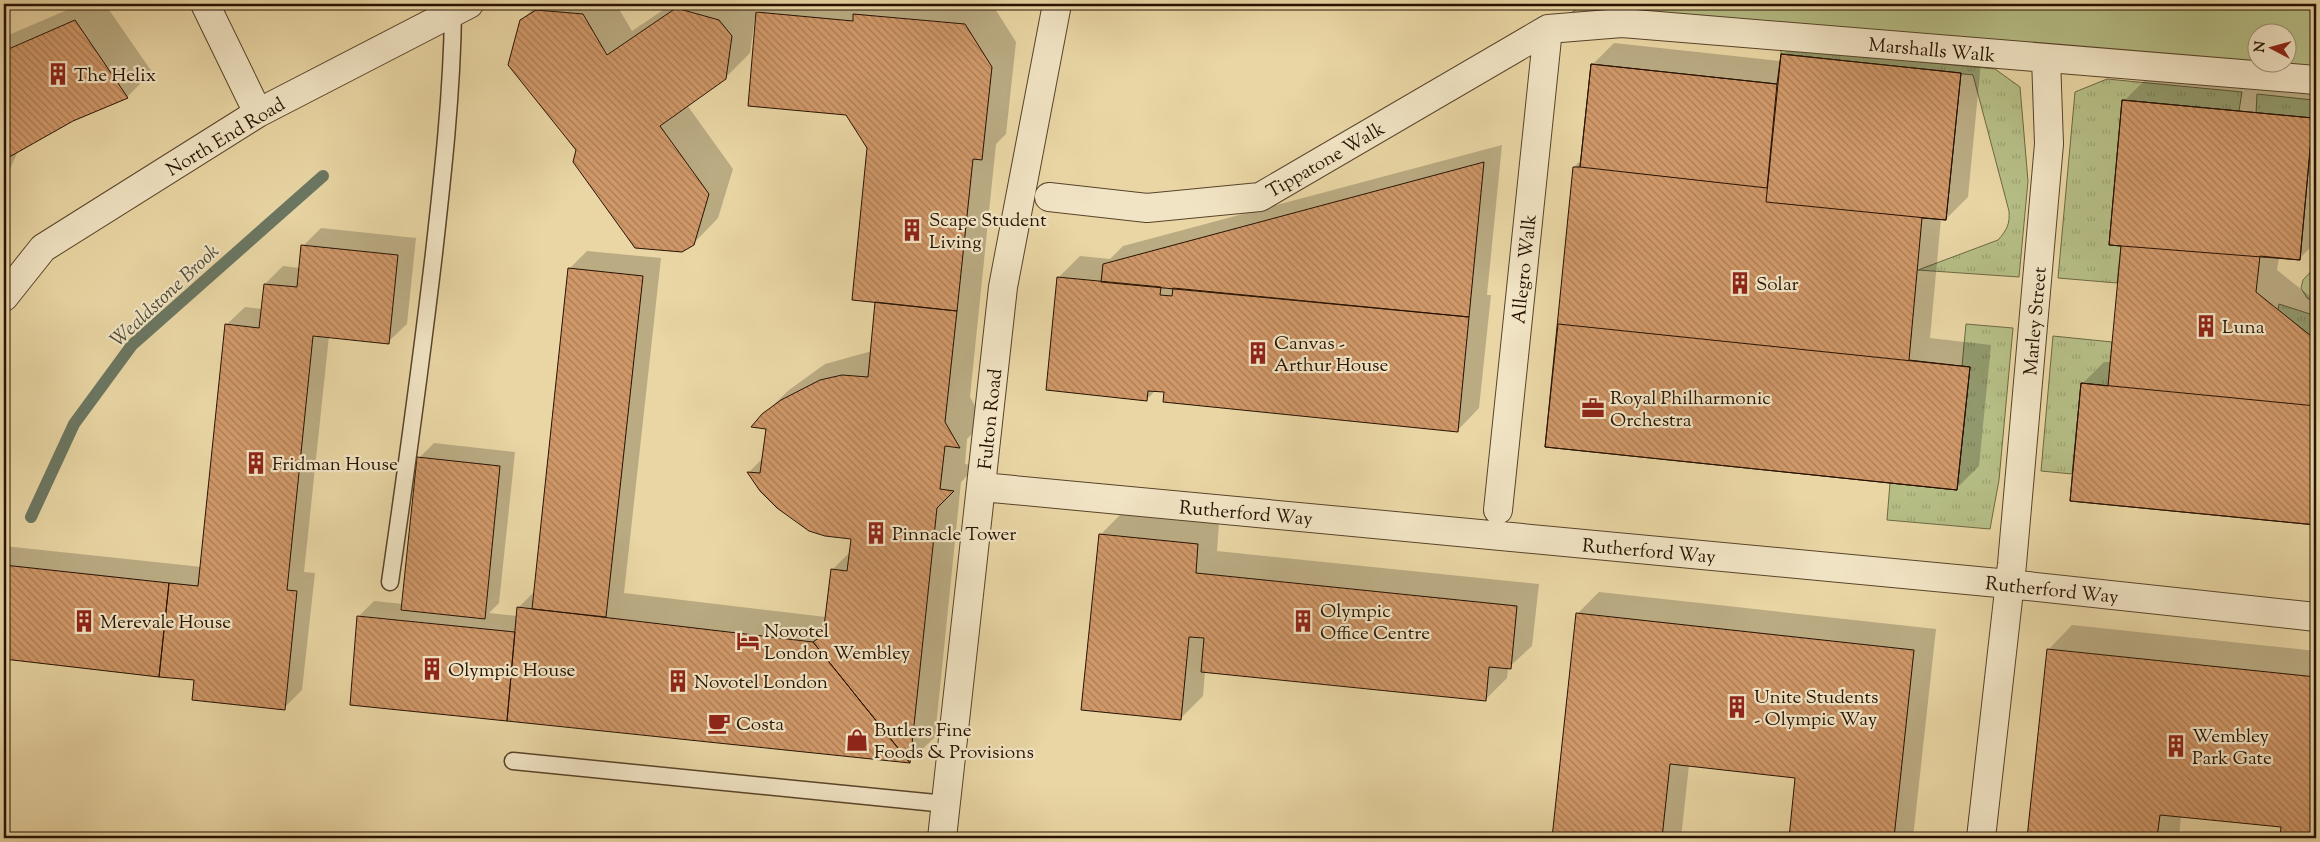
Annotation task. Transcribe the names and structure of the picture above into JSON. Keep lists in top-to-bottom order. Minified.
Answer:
{"streets":{"street":["Marshalls Walk","North End Road","Tippatone Walk","Allegro Walk","Marley Street","Fulton Road","Rutherford Way"]},"crossings":[["Marshalls Walk","Tippatone Walk"],["Marshalls Walk","Allegro Walk"],["Marshalls Walk","Marley Street"],["Tippatone Walk","Allegro Walk"],["Marley Street","Rutherford Way"],["Fulton Road","Rutherford Way"]],"water":["Wealdstone Brook"],"places":{"building":["The Helix","Scape Student Living","Solar","Luna","Canvas - Arthur House","Fridman House","Pinnacle Tower","Merevale House","Olympic Office Centre","Olympic House","Novotel London","Unite Students - Olympic Way","Wembley Park Gate"],"office":["Royal Philharmonic Orchestra"],"hotel":["Novotel London Wembley"],"cafe":["Costa"],"shop":["Butlers Fine Foods & Provisions"]},"north":"left"}
